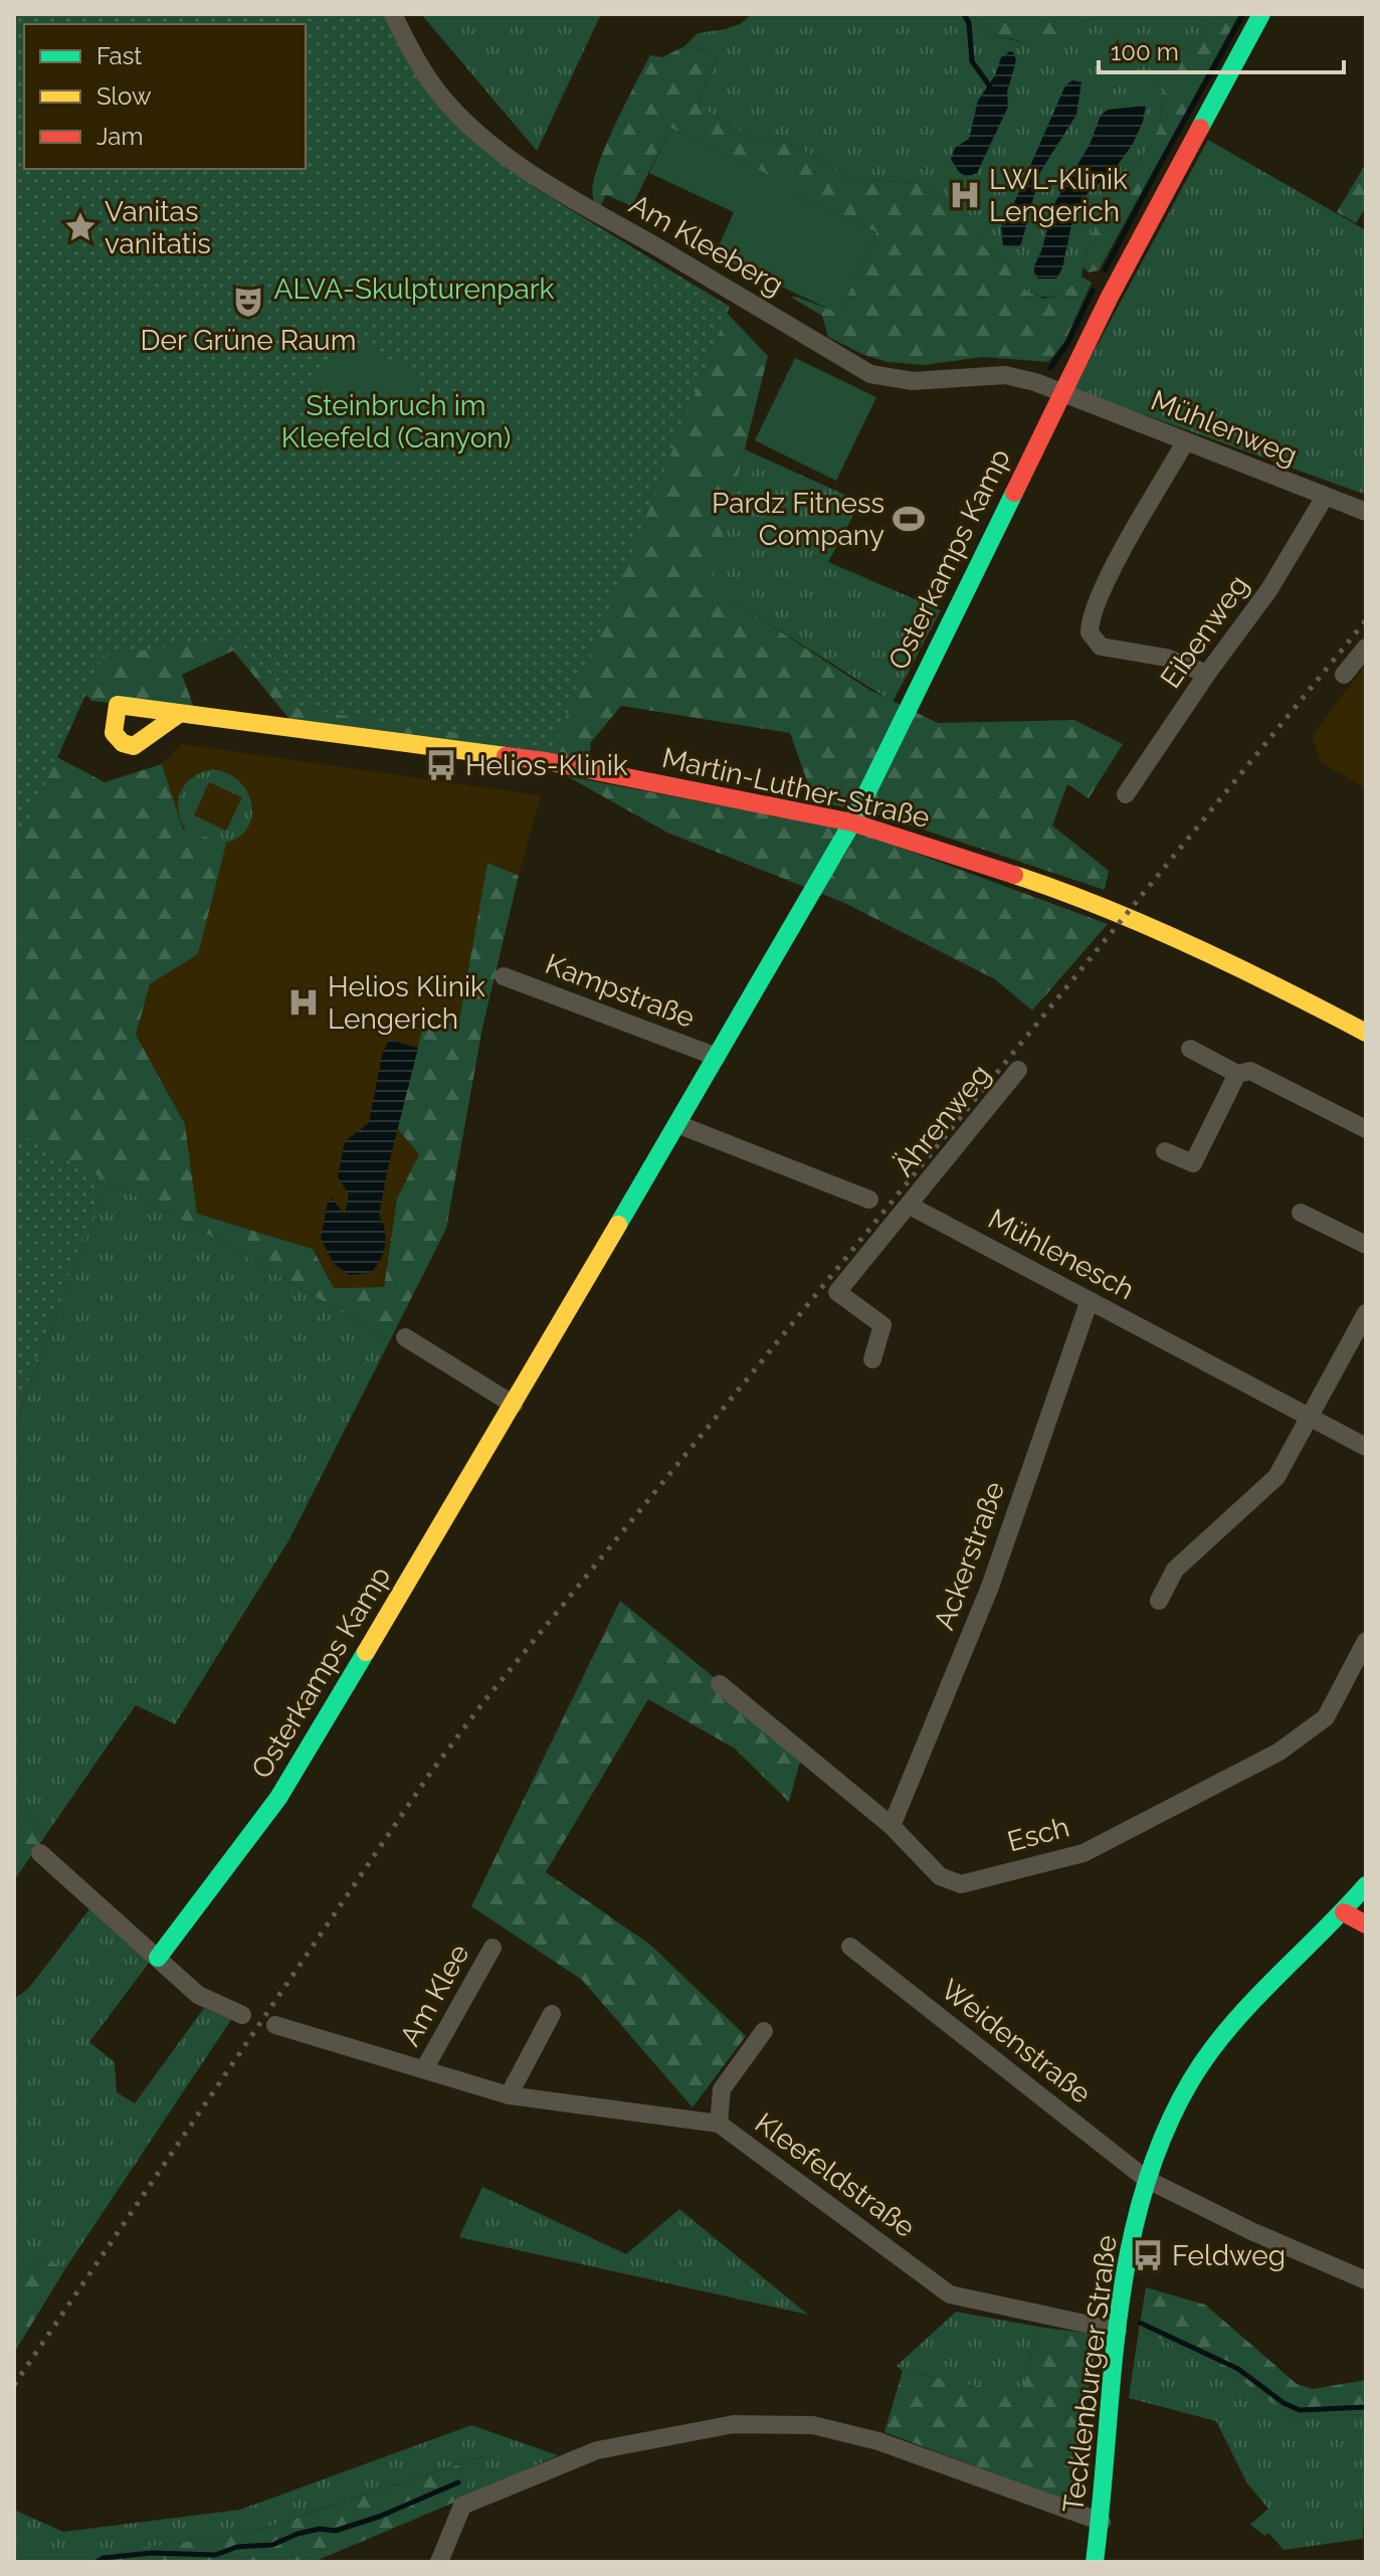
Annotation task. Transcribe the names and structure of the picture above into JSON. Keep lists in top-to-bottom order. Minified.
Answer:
{"streets":{"street":["Am Kleeberg","Mühlenweg","Osterkamps Kamp","Eibenweg","Martin-Luther-Straße","Kampstraße","Ährenweg","Mühlenesch","Ackerstraße","Esch","Am Klee","Weidenstraße","Kleefeldstraße","Tecklenburger Straße"]},"crossings":[["Am Kleeberg","Mühlenweg"],["Am Kleeberg","Osterkamps Kamp"],["Mühlenweg","Osterkamps Kamp"],["Mühlenweg","Eibenweg"],["Osterkamps Kamp","Martin-Luther-Straße"],["Osterkamps Kamp","Kampstraße"],["Ährenweg","Mühlenesch"],["Mühlenesch","Ackerstraße"],["Ackerstraße","Esch"],["Am Klee","Kleefeldstraße"],["Weidenstraße","Tecklenburger Straße"],["Kleefeldstraße","Tecklenburger Straße"]],"parks":["ALVA-Skulpturenpark","Steinbruch im Kleefeld (Canyon)"],"places":{"hospital":["LWL-Klinik Lengerich","Helios Klinik Lengerich"],"place":["Vanitas vanitatis"],"theatre":["Der Grüne Raum"],"sports":["Pardz Fitness Company"],"bus stop":["Helios-Klinik","Feldweg"]},"legend":["Fast","Slow","Jam"],"scale_bar":"100 m"}
